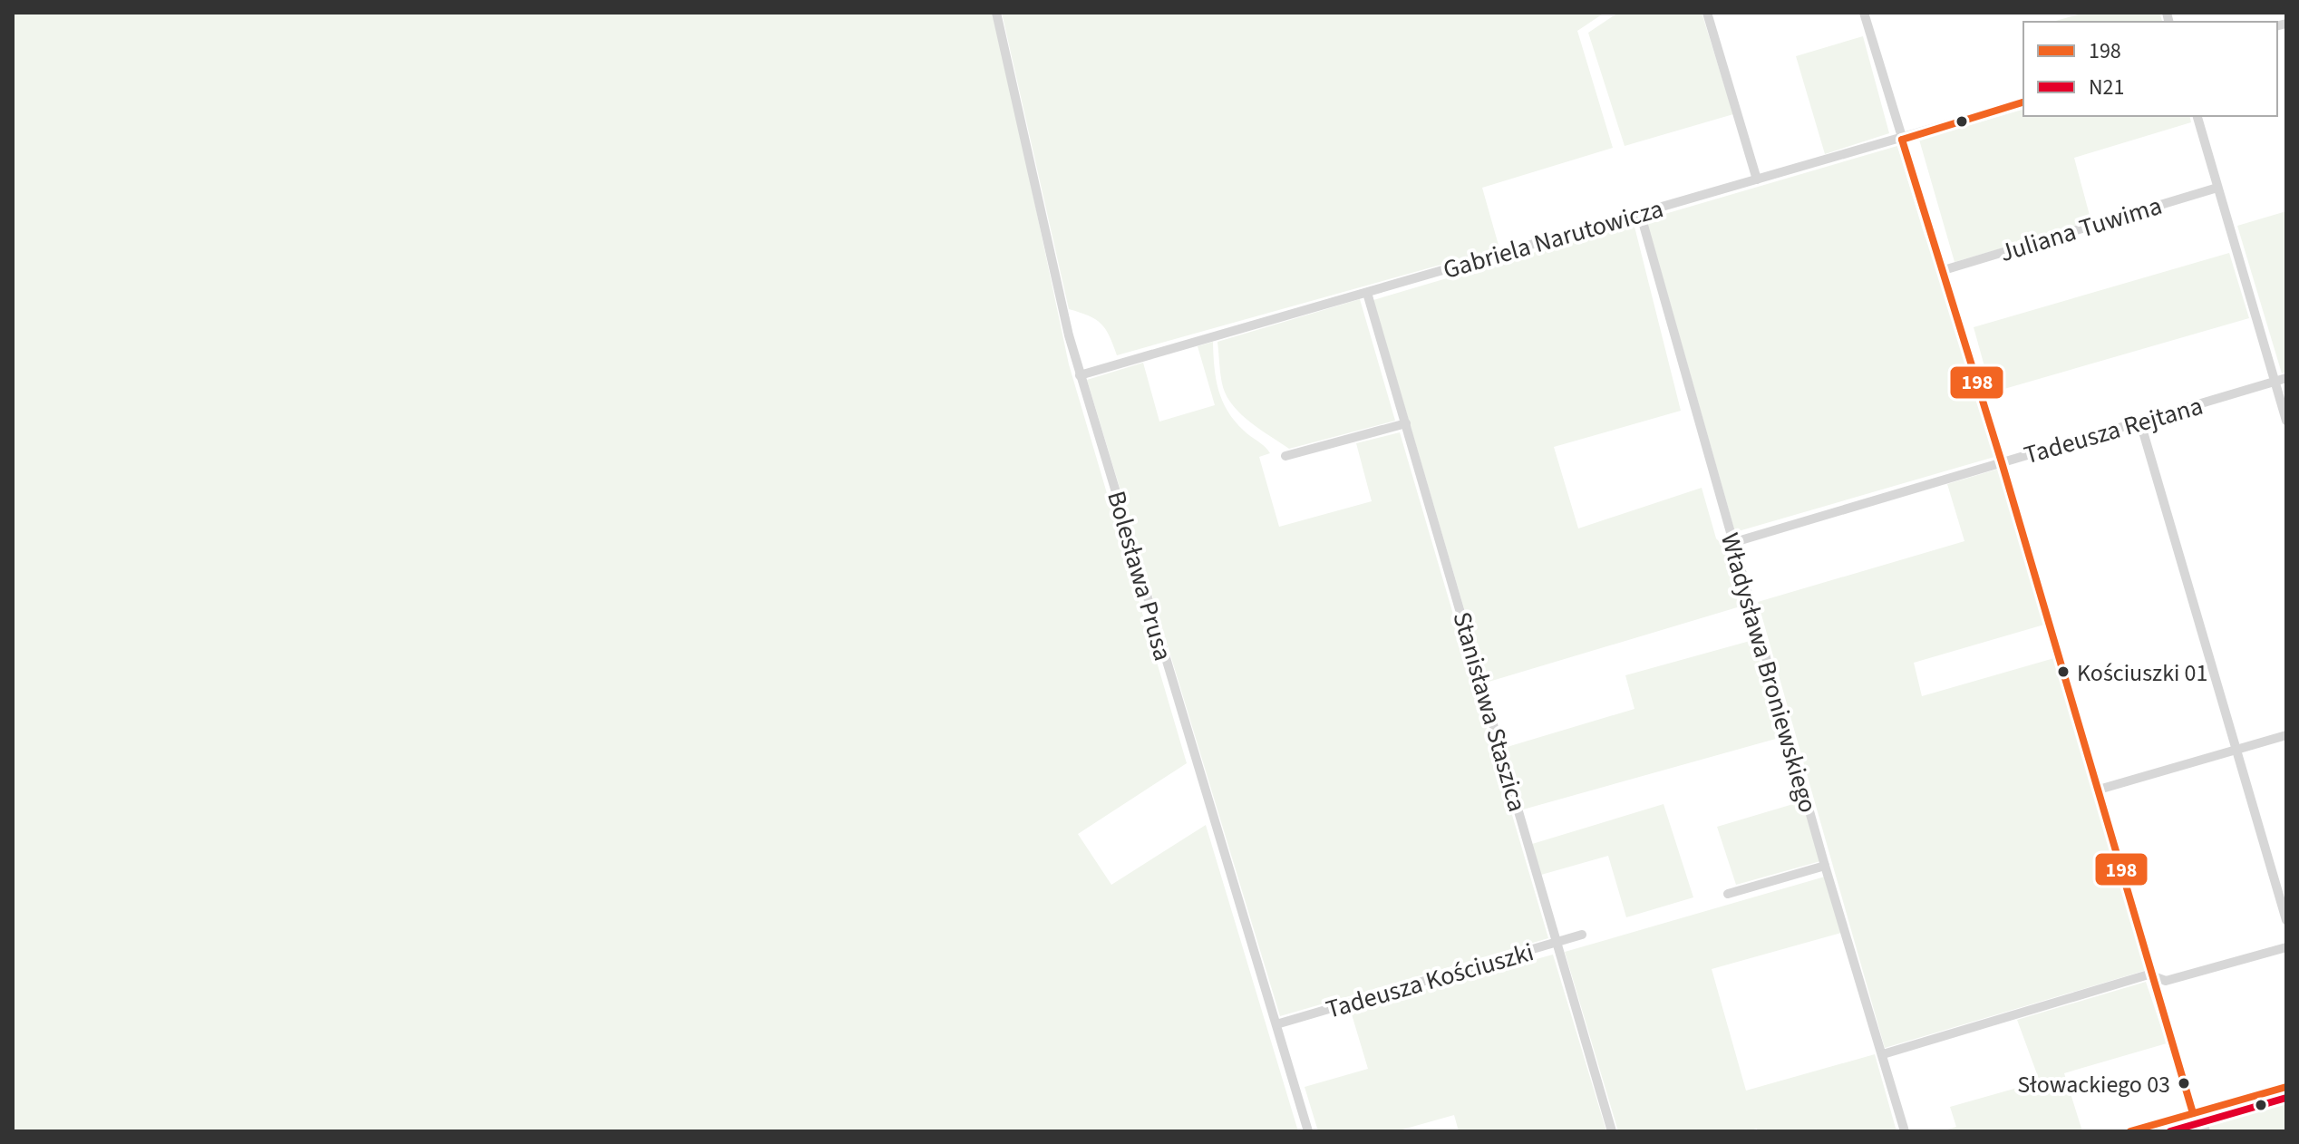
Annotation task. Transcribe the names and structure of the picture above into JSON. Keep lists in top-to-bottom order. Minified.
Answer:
{"streets":{"street":["Juliana Tuwima","Gabriela Narutowicza","Tadeusza Rejtana","Bolesława Prusa","Władysława Broniewskiego","Stanisława Staszica","Tadeusza Kościuszki"]},"crossings":[["Gabriela Narutowicza","Bolesława Prusa"],["Gabriela Narutowicza","Władysława Broniewskiego"],["Gabriela Narutowicza","Stanisława Staszica"],["Tadeusza Rejtana","Władysława Broniewskiego"],["Bolesława Prusa","Tadeusza Kościuszki"],["Stanisława Staszica","Tadeusza Kościuszki"]],"places":["Kościuszki 01","Słowackiego 03"],"lines":["transit line 198","transit line N21"],"legend":["198","N21"]}
